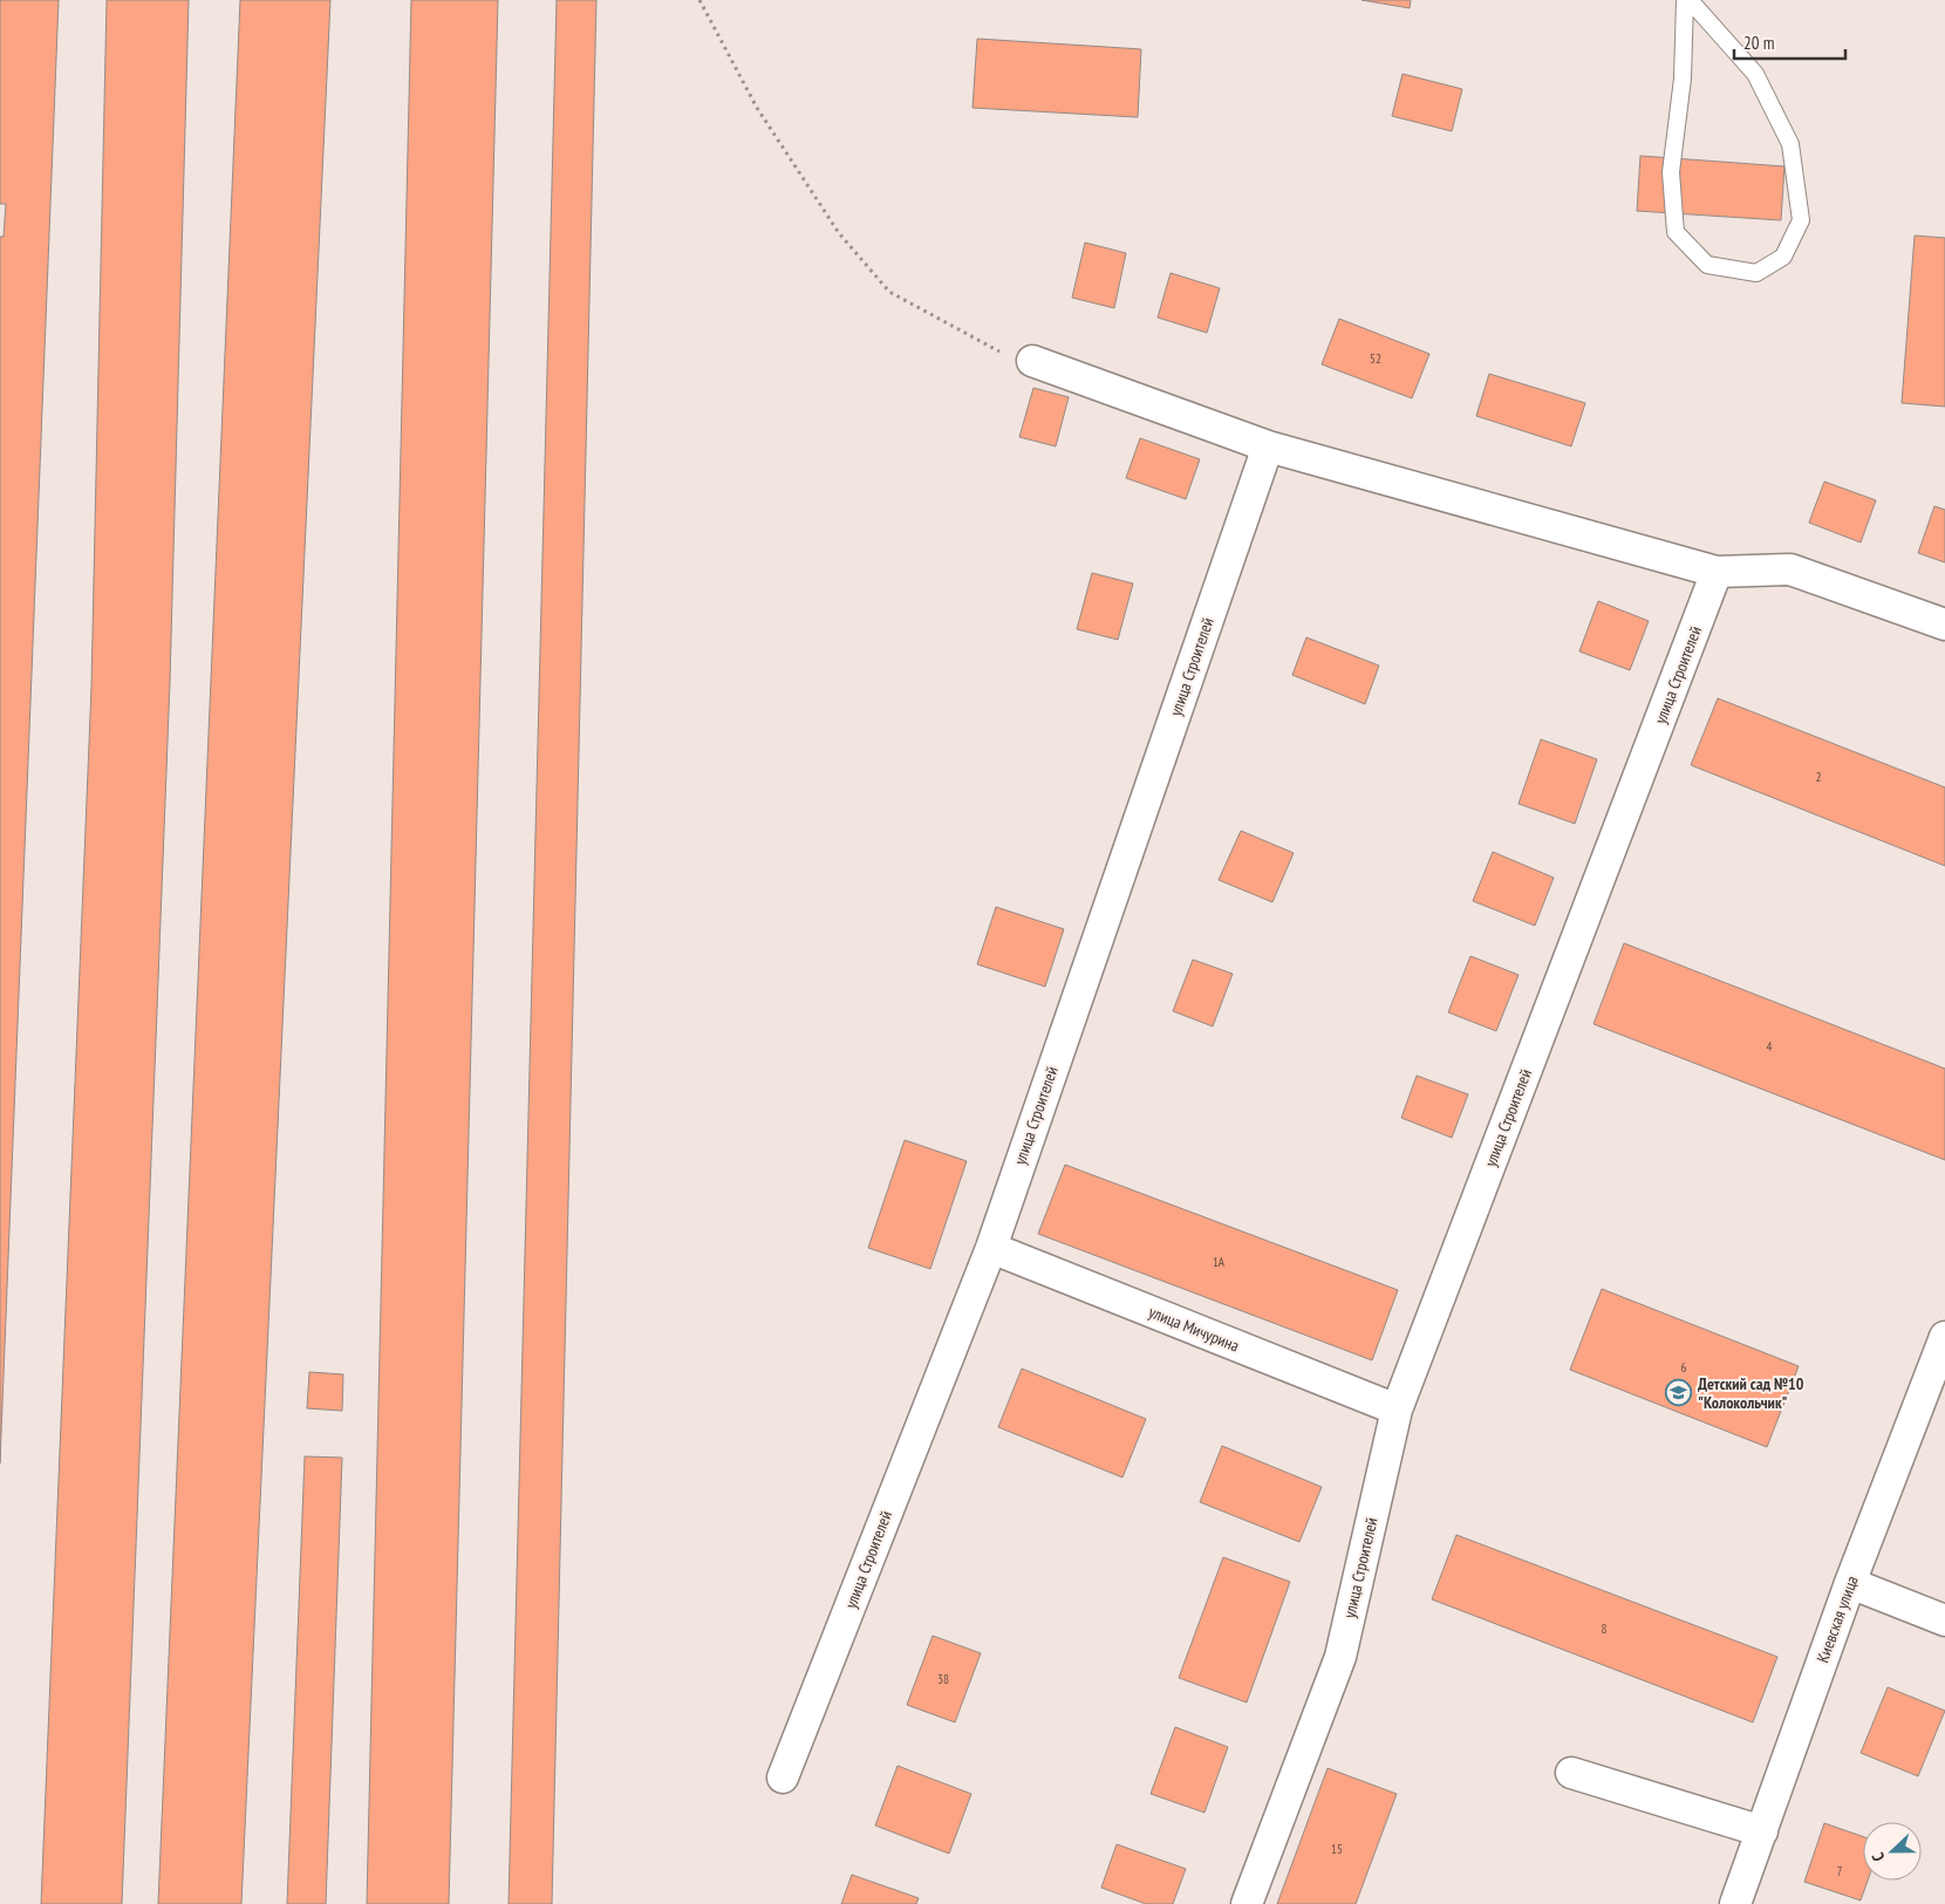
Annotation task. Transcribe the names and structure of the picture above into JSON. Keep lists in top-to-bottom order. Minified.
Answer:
{"streets":{"street":["улица Строителей","улица Мичурина","Киевская улица"]},"crossings":[["улица Строителей","улица Мичурина"]],"places":{"school or university":["Детский сад №10 \"Колокольчик\""]},"house_numbers":["52","2","4","1А","6","8","38","15","7"],"scale_bar":"20 m","north":"left"}
